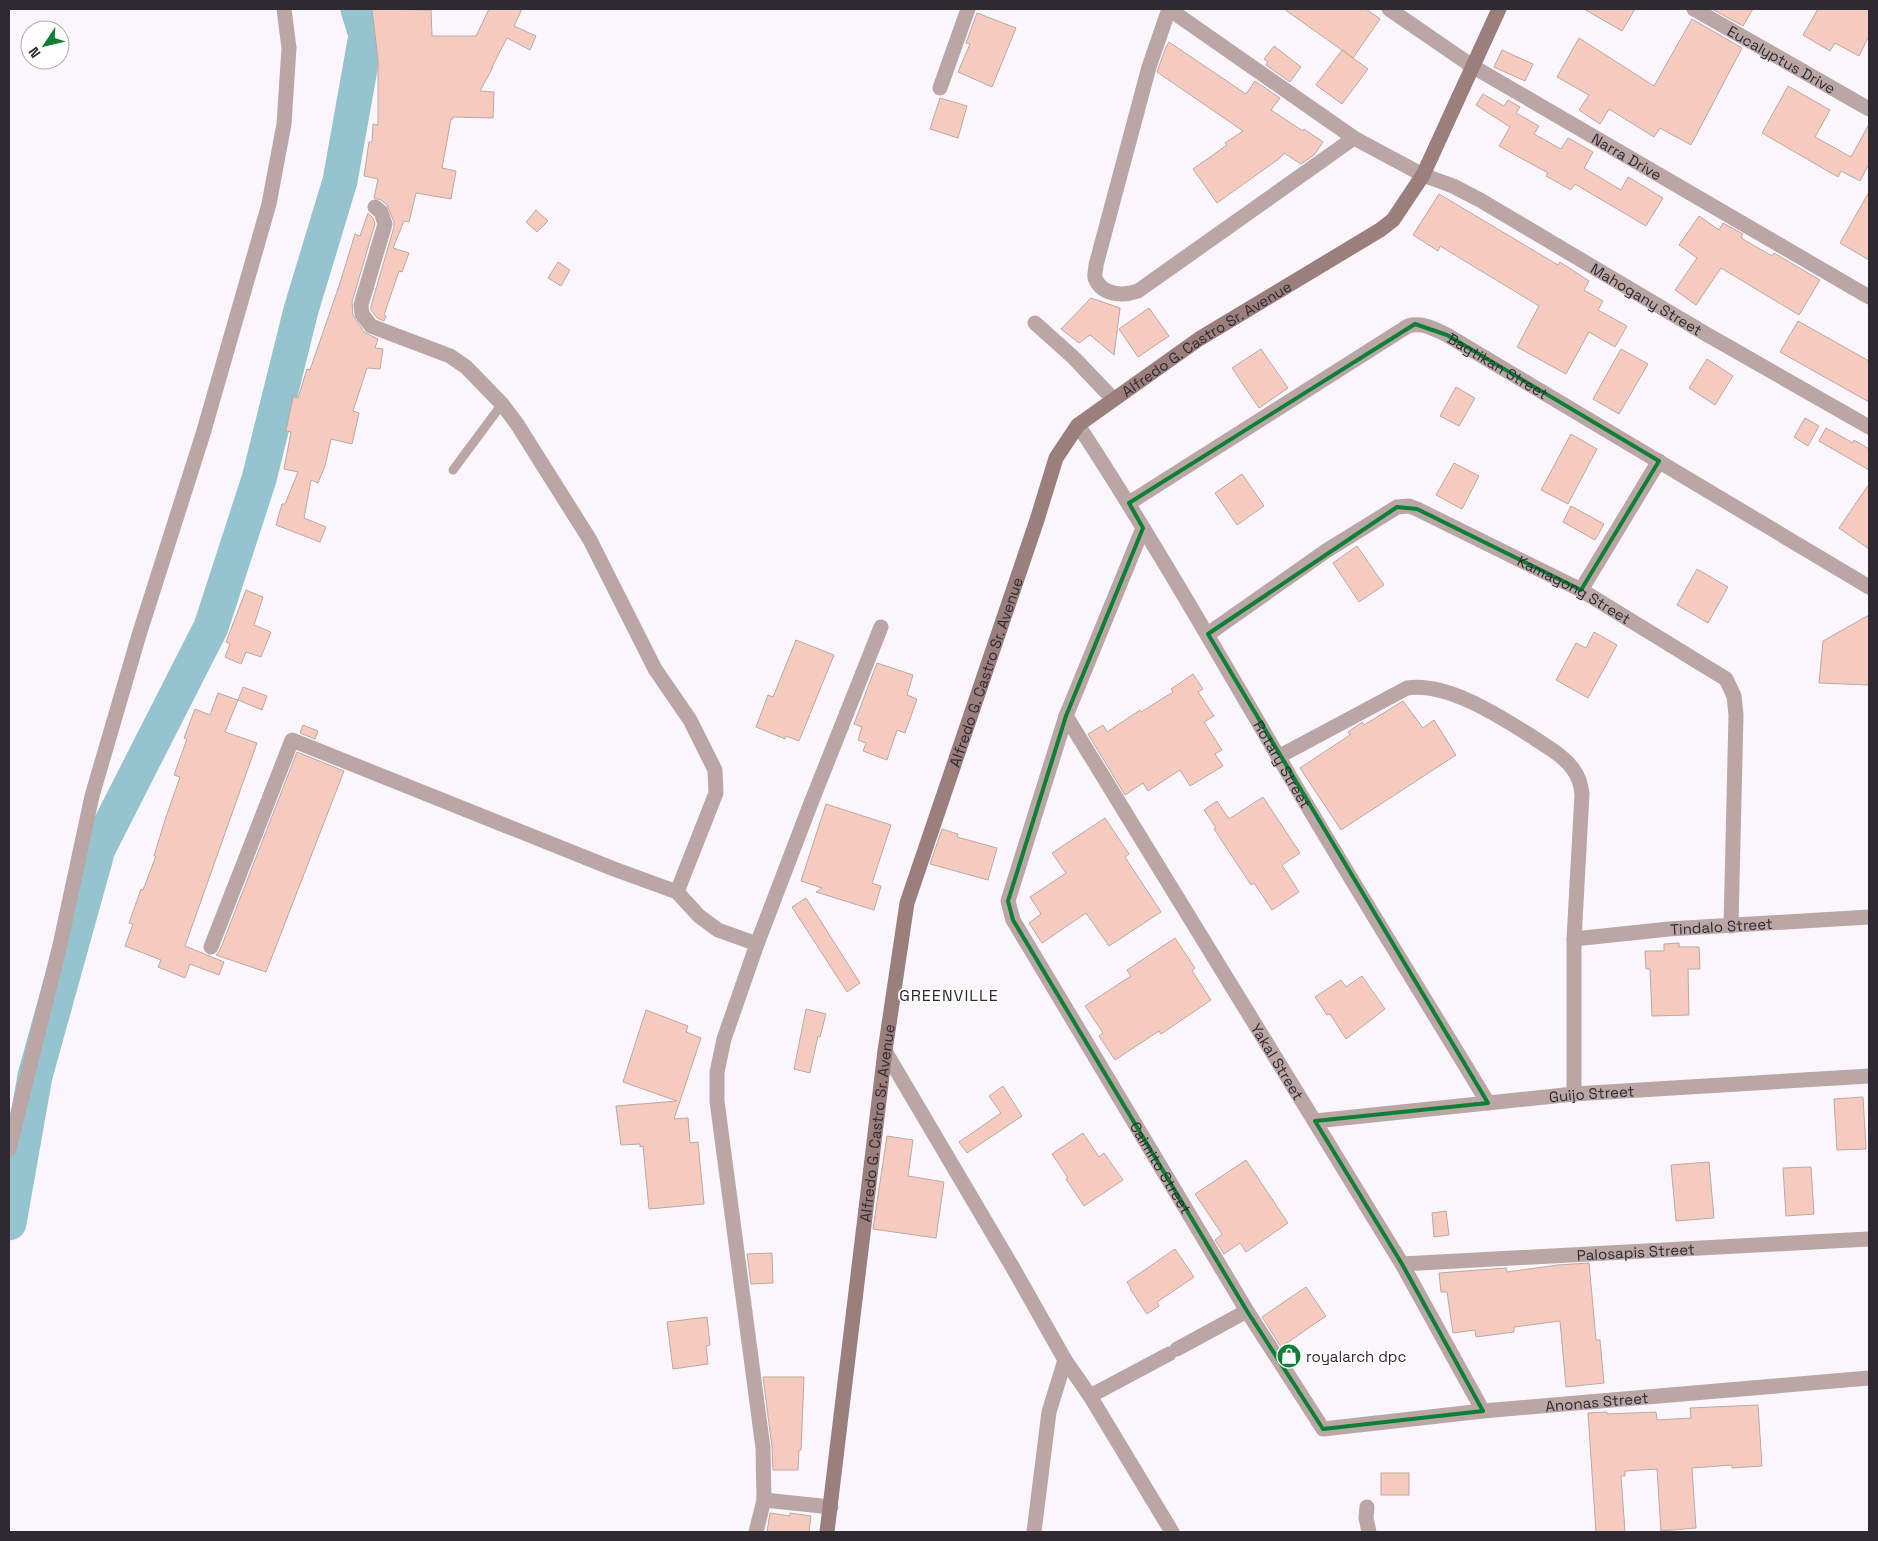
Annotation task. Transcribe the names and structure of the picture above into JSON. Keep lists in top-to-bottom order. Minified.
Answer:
{"streets":{"street":["Eucalyptus Drive","Narra Drive","Mahogany Street","Alfredo G. Castro Sr. Avenue","Bagtikan Street","Kamagong Street","Rotary Street","Tindalo Street","Yakal Street","Guijo Street","Caimito Street","Palosapis Street","Anonas Street"]},"crossings":[["Narra Drive","Alfredo G. Castro Sr. Avenue"],["Mahogany Street","Alfredo G. Castro Sr. Avenue"],["Alfredo G. Castro Sr. Avenue","Rotary Street"],["Bagtikan Street","Rotary Street"],["Kamagong Street","Rotary Street"],["Kamagong Street","Tindalo Street"],["Rotary Street","Guijo Street"],["Yakal Street","Guijo Street"],["Yakal Street","Caimito Street"],["Yakal Street","Palosapis Street"],["Yakal Street","Anonas Street"],["Caimito Street","Anonas Street"]],"districts":["GREENVILLE"],"places":{"shop":["royalarch dpc"]},"north":"bottom left"}
